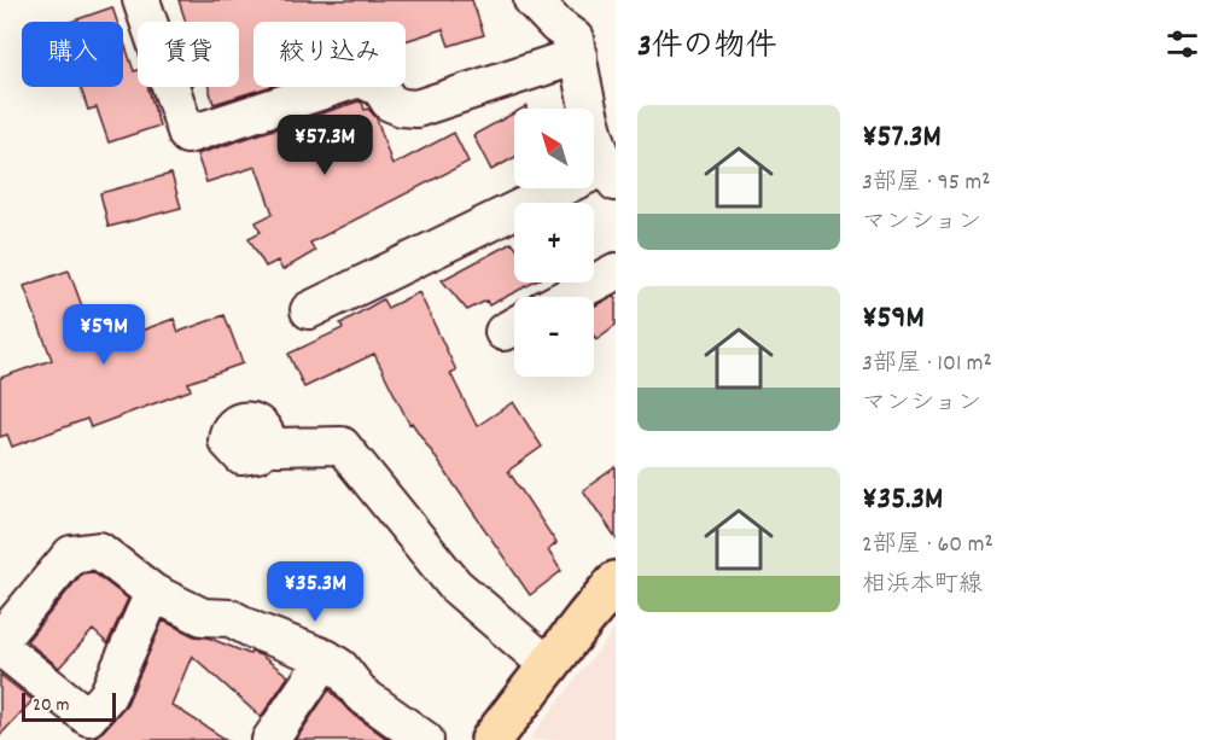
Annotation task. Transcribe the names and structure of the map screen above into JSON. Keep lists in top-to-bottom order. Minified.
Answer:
{"scale_bar":"20 m","north":"top left","page":{"heading":"3件の物件","chip":["購入","賃貸","絞り込み"],"list":[{"name":"¥57.3M","note":"3部屋 · 95 m² · マンション"},{"name":"¥59M","note":"3部屋 · 101 m² · マンション"},{"name":"¥35.3M","note":"2部屋 · 60 m² · 相浜本町線"}],"map_buttons":["+","−"],"price":["¥57.3M","¥59M","¥35.3M"],"scale":"20 m"}}
